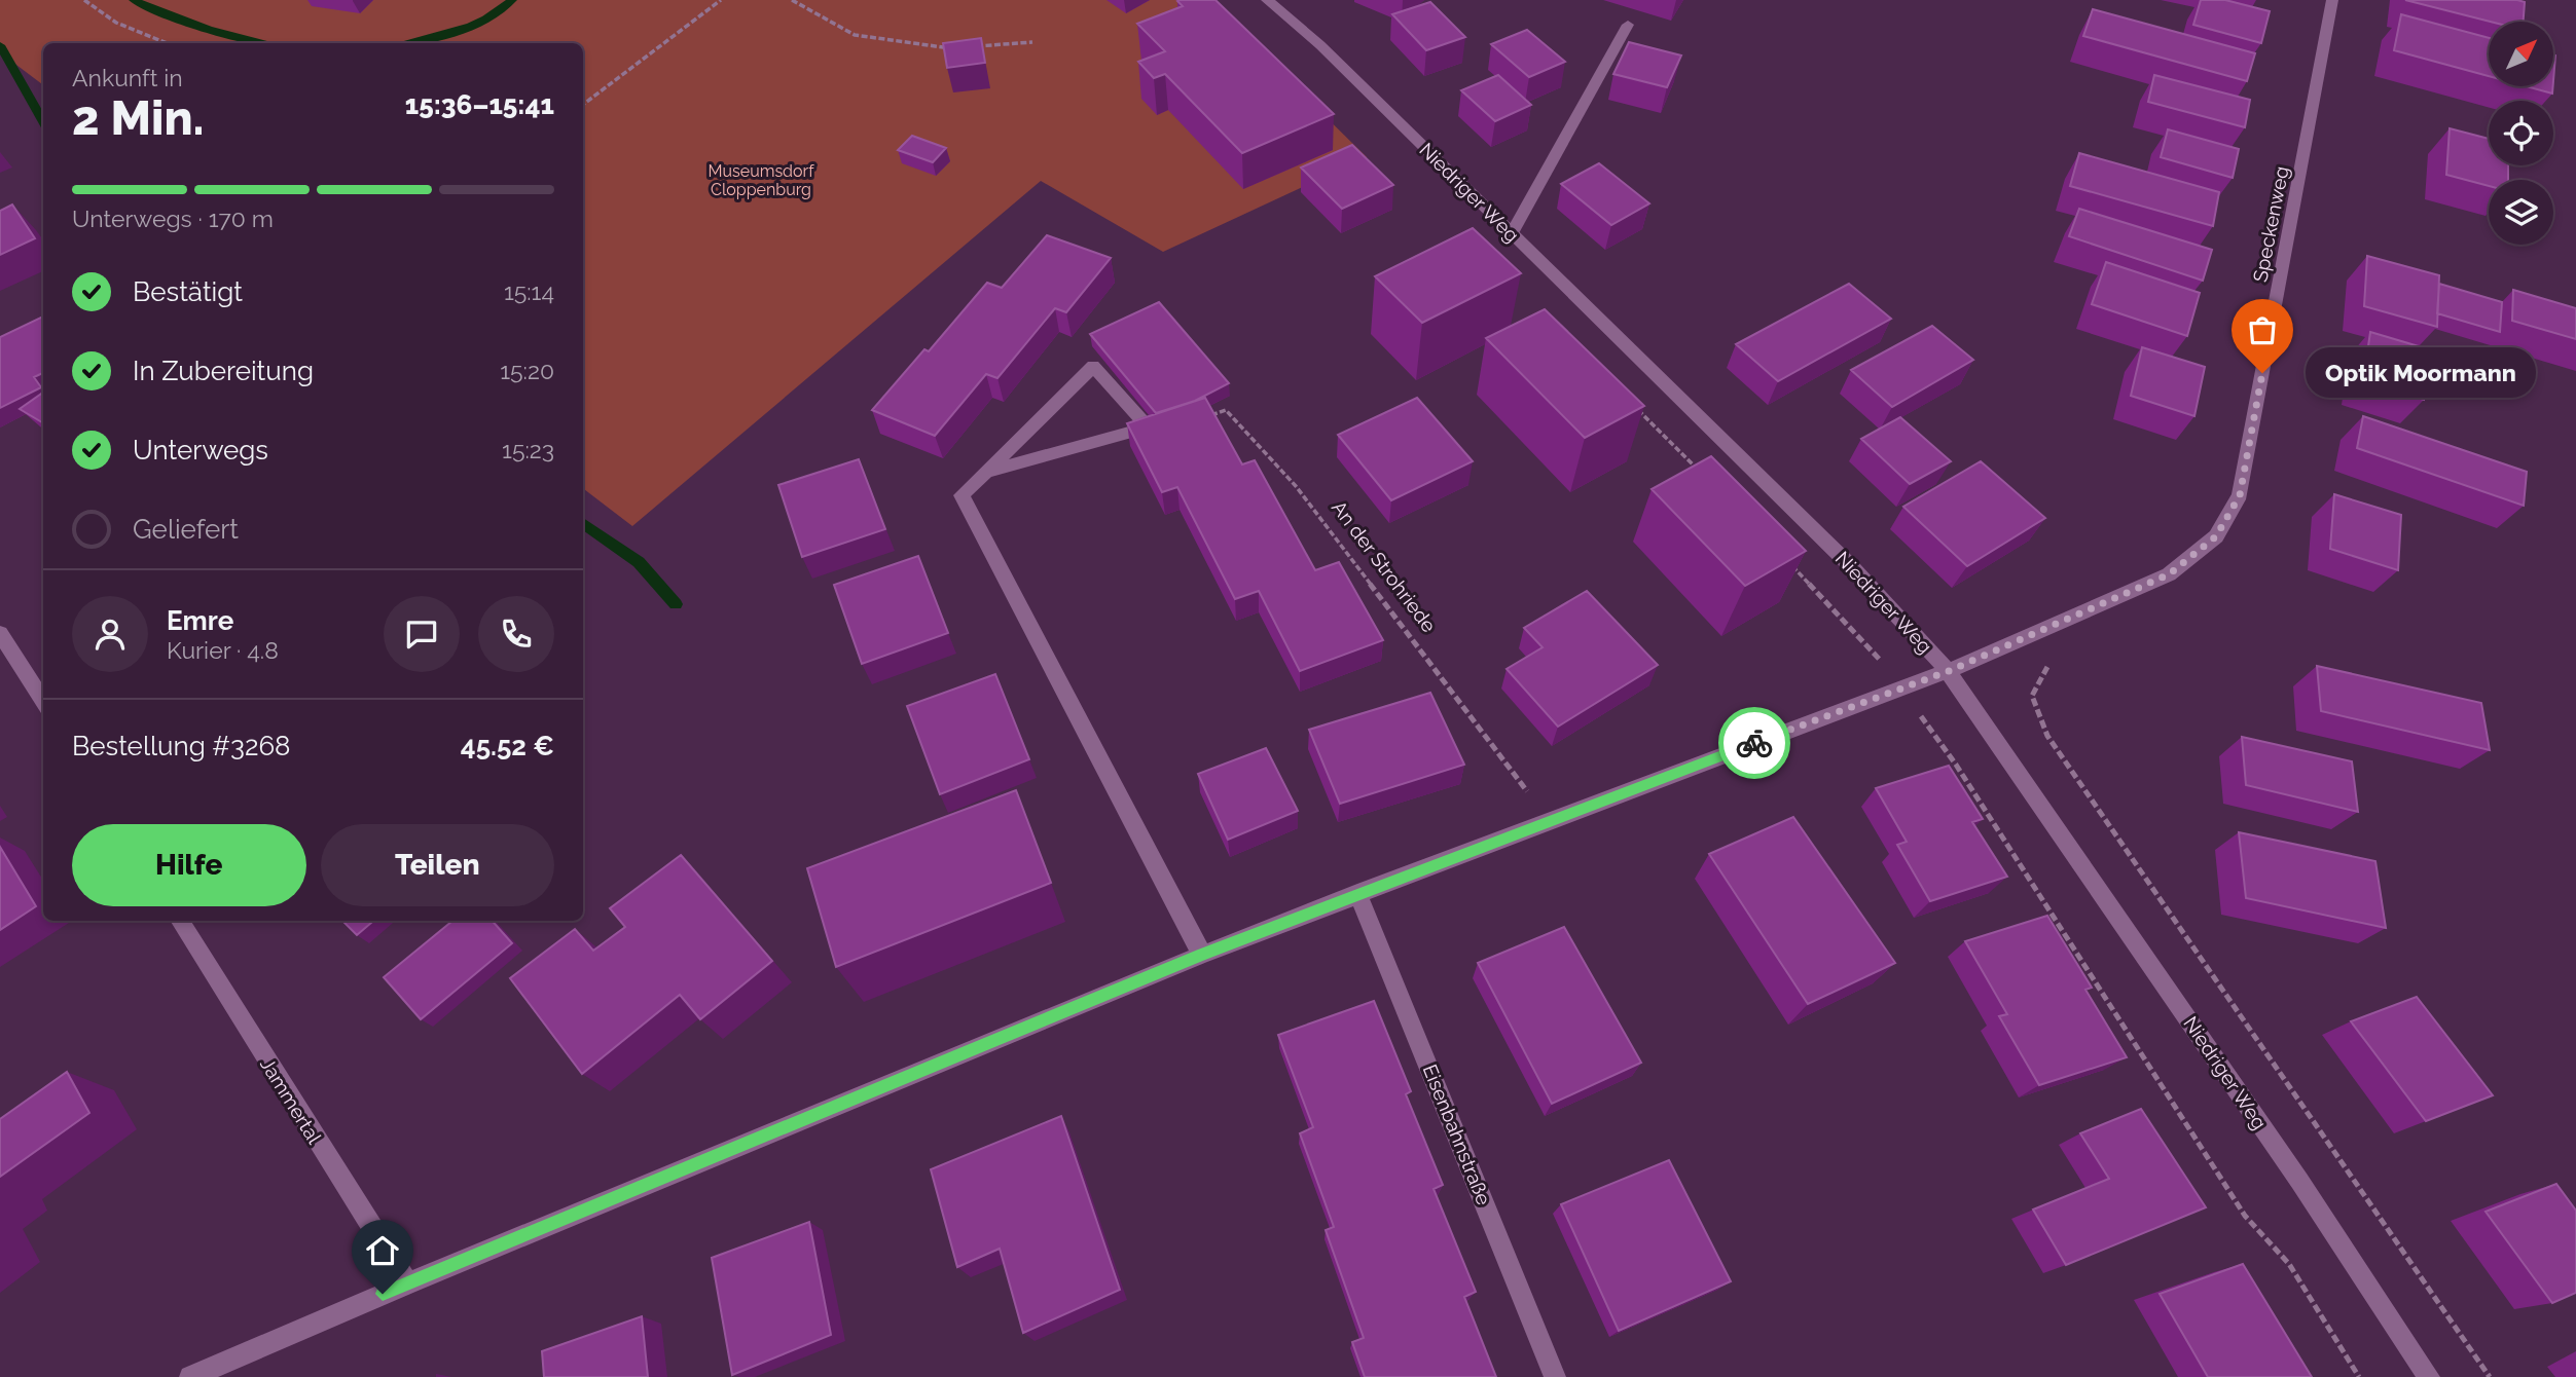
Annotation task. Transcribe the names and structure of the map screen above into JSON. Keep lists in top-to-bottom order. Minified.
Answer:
{"streets":{"street":["Niedriger Weg","Speckenweg","Jammertal","Eisenbahnstraße"],"path":["An der Strohriede"]},"crossings":[["Niedriger Weg","Speckenweg"]],"parks":["Museumsdorf Cloppenburg"],"places":["Optik Moormann"],"north":"top right","page":{"heading":["2 Min.","Ankunft in","15:36–15:41"],"panel":["Emre","Kurier · 4.8","Bestellung #3268","45.52 €"],"bar":"Unterwegs · 170 m","list":[["Bestätigt","15:14"],["In Zubereitung","15:20"],["Unterwegs","15:23"],"Geliefert"],"bubble":"Optik Moormann","buttons":["Hilfe","Teilen"]}}
